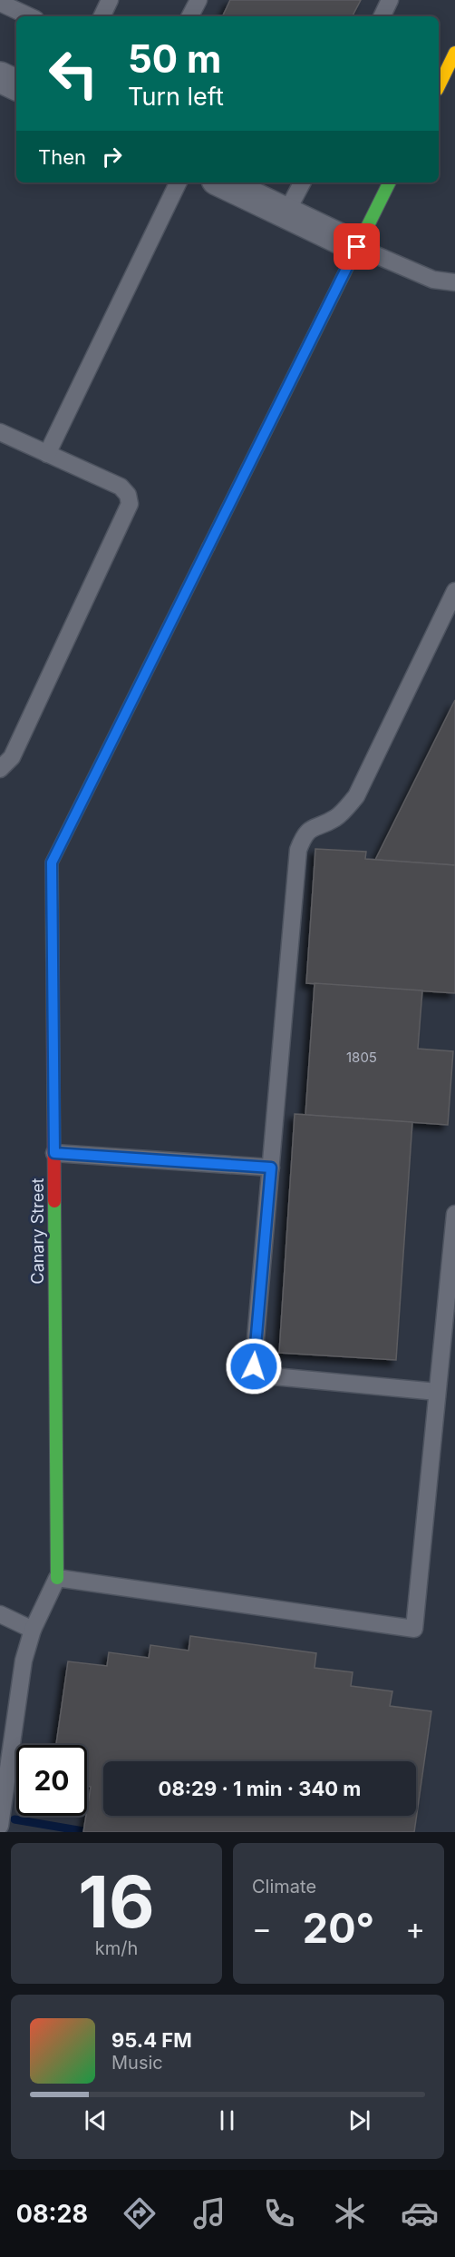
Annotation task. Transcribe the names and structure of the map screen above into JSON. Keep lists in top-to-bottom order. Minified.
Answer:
{"streets":{"street":["Canary Street"]},"house_numbers":["1805"],"page":{"turn":["50 m","Turn left"],"then":"Then","limit":"20","trip":"08:29 · 1 min · 340 m","tile":[["16","km/h"],"Climate"],"heat":["−","20°","+"],"song":["95.4 FM","Music"],"tabs":"08:28"}}
